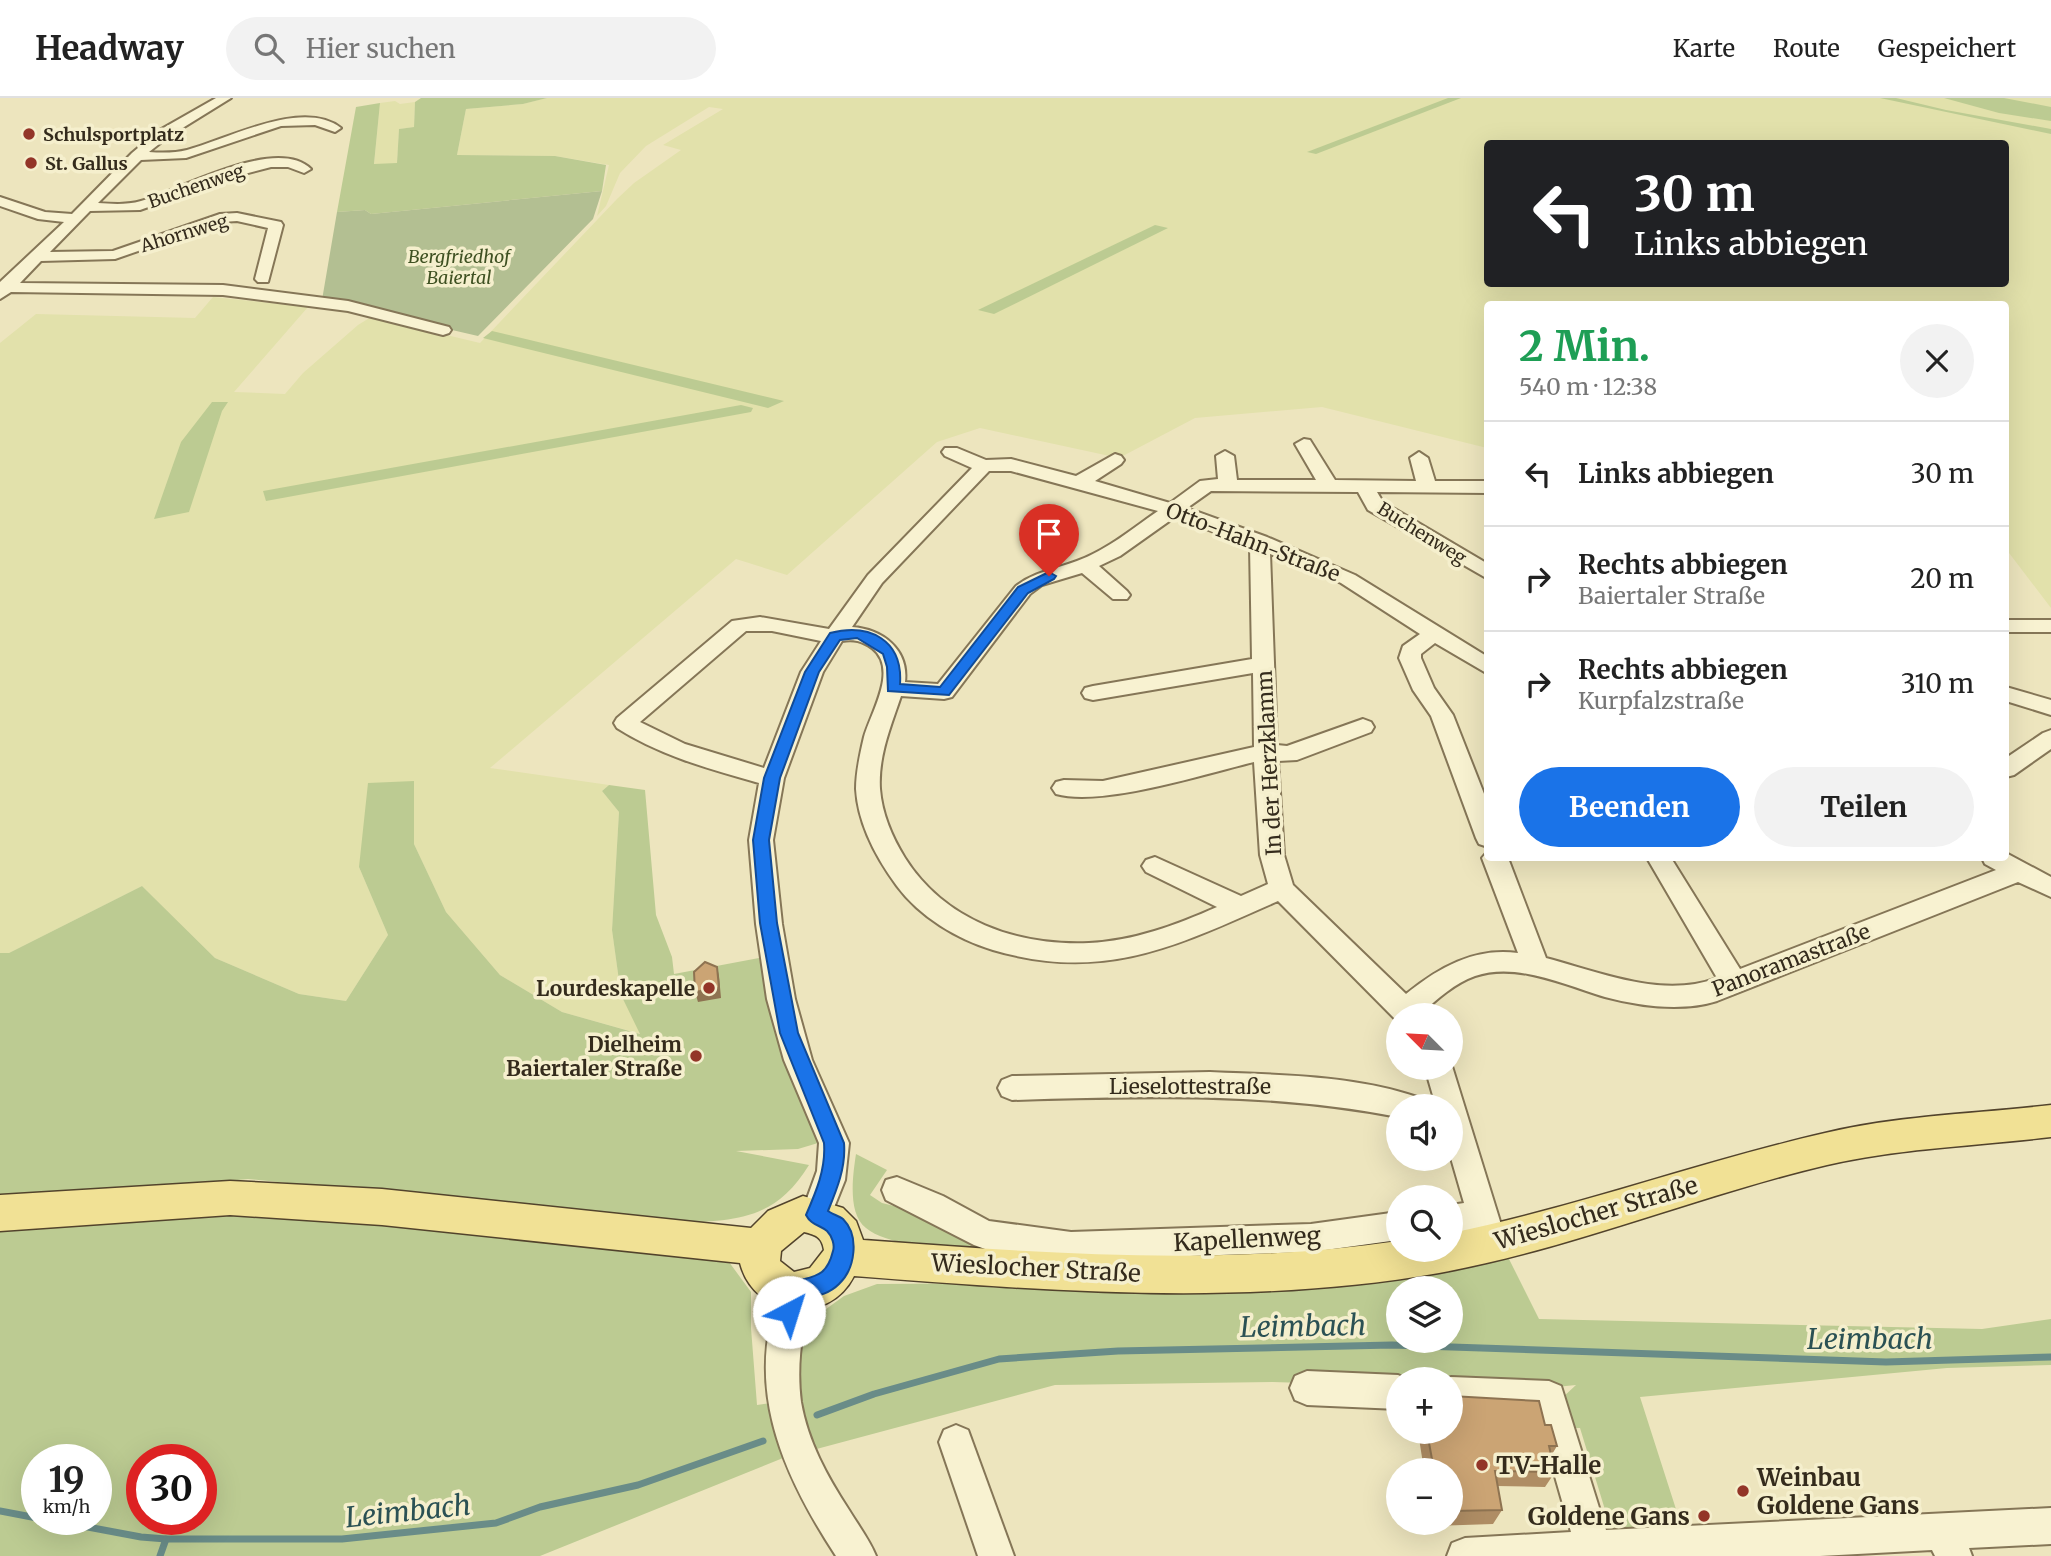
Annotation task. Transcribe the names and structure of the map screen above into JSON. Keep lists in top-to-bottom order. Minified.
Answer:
{"streets":{"main road":["Wieslocher Straße"],"street":["Buchenweg","Ahornweg","Otto-Hahn-Straße","In der Herzklamm","Panoramastraße","Lieselottestraße","Kapellenweg"]},"crossings":[["Otto-Hahn-Straße","In der Herzklamm"]],"water":["Leimbach"],"parks":["Bergfriedhof Baiertal"],"places":["Schulsportplatz","St. Gallus","Lourdeskapelle","Dielheim Baiertaler Straße","TV-Halle","Weinbau Goldene Gans","Goldene Gans"],"north":"top left","page":{"header":"Headway","search":"Hier suchen","nav":["Karte","Route","Gespeichert"],"turn":["30 m","Links abbiegen"],"heading":["2 Min.","540 m · 12:38"],"list":[{"name":"Links abbiegen","value":"30 m"},{"name":"Rechts abbiegen","note":"Baiertaler Straße","value":"20 m"},{"name":"Rechts abbiegen","note":"Kurpfalzstraße","value":"310 m"}],"buttons":["Beenden","Teilen"],"map_buttons":["+","−"],"speed":"19 km/h","limit":"30"}}
